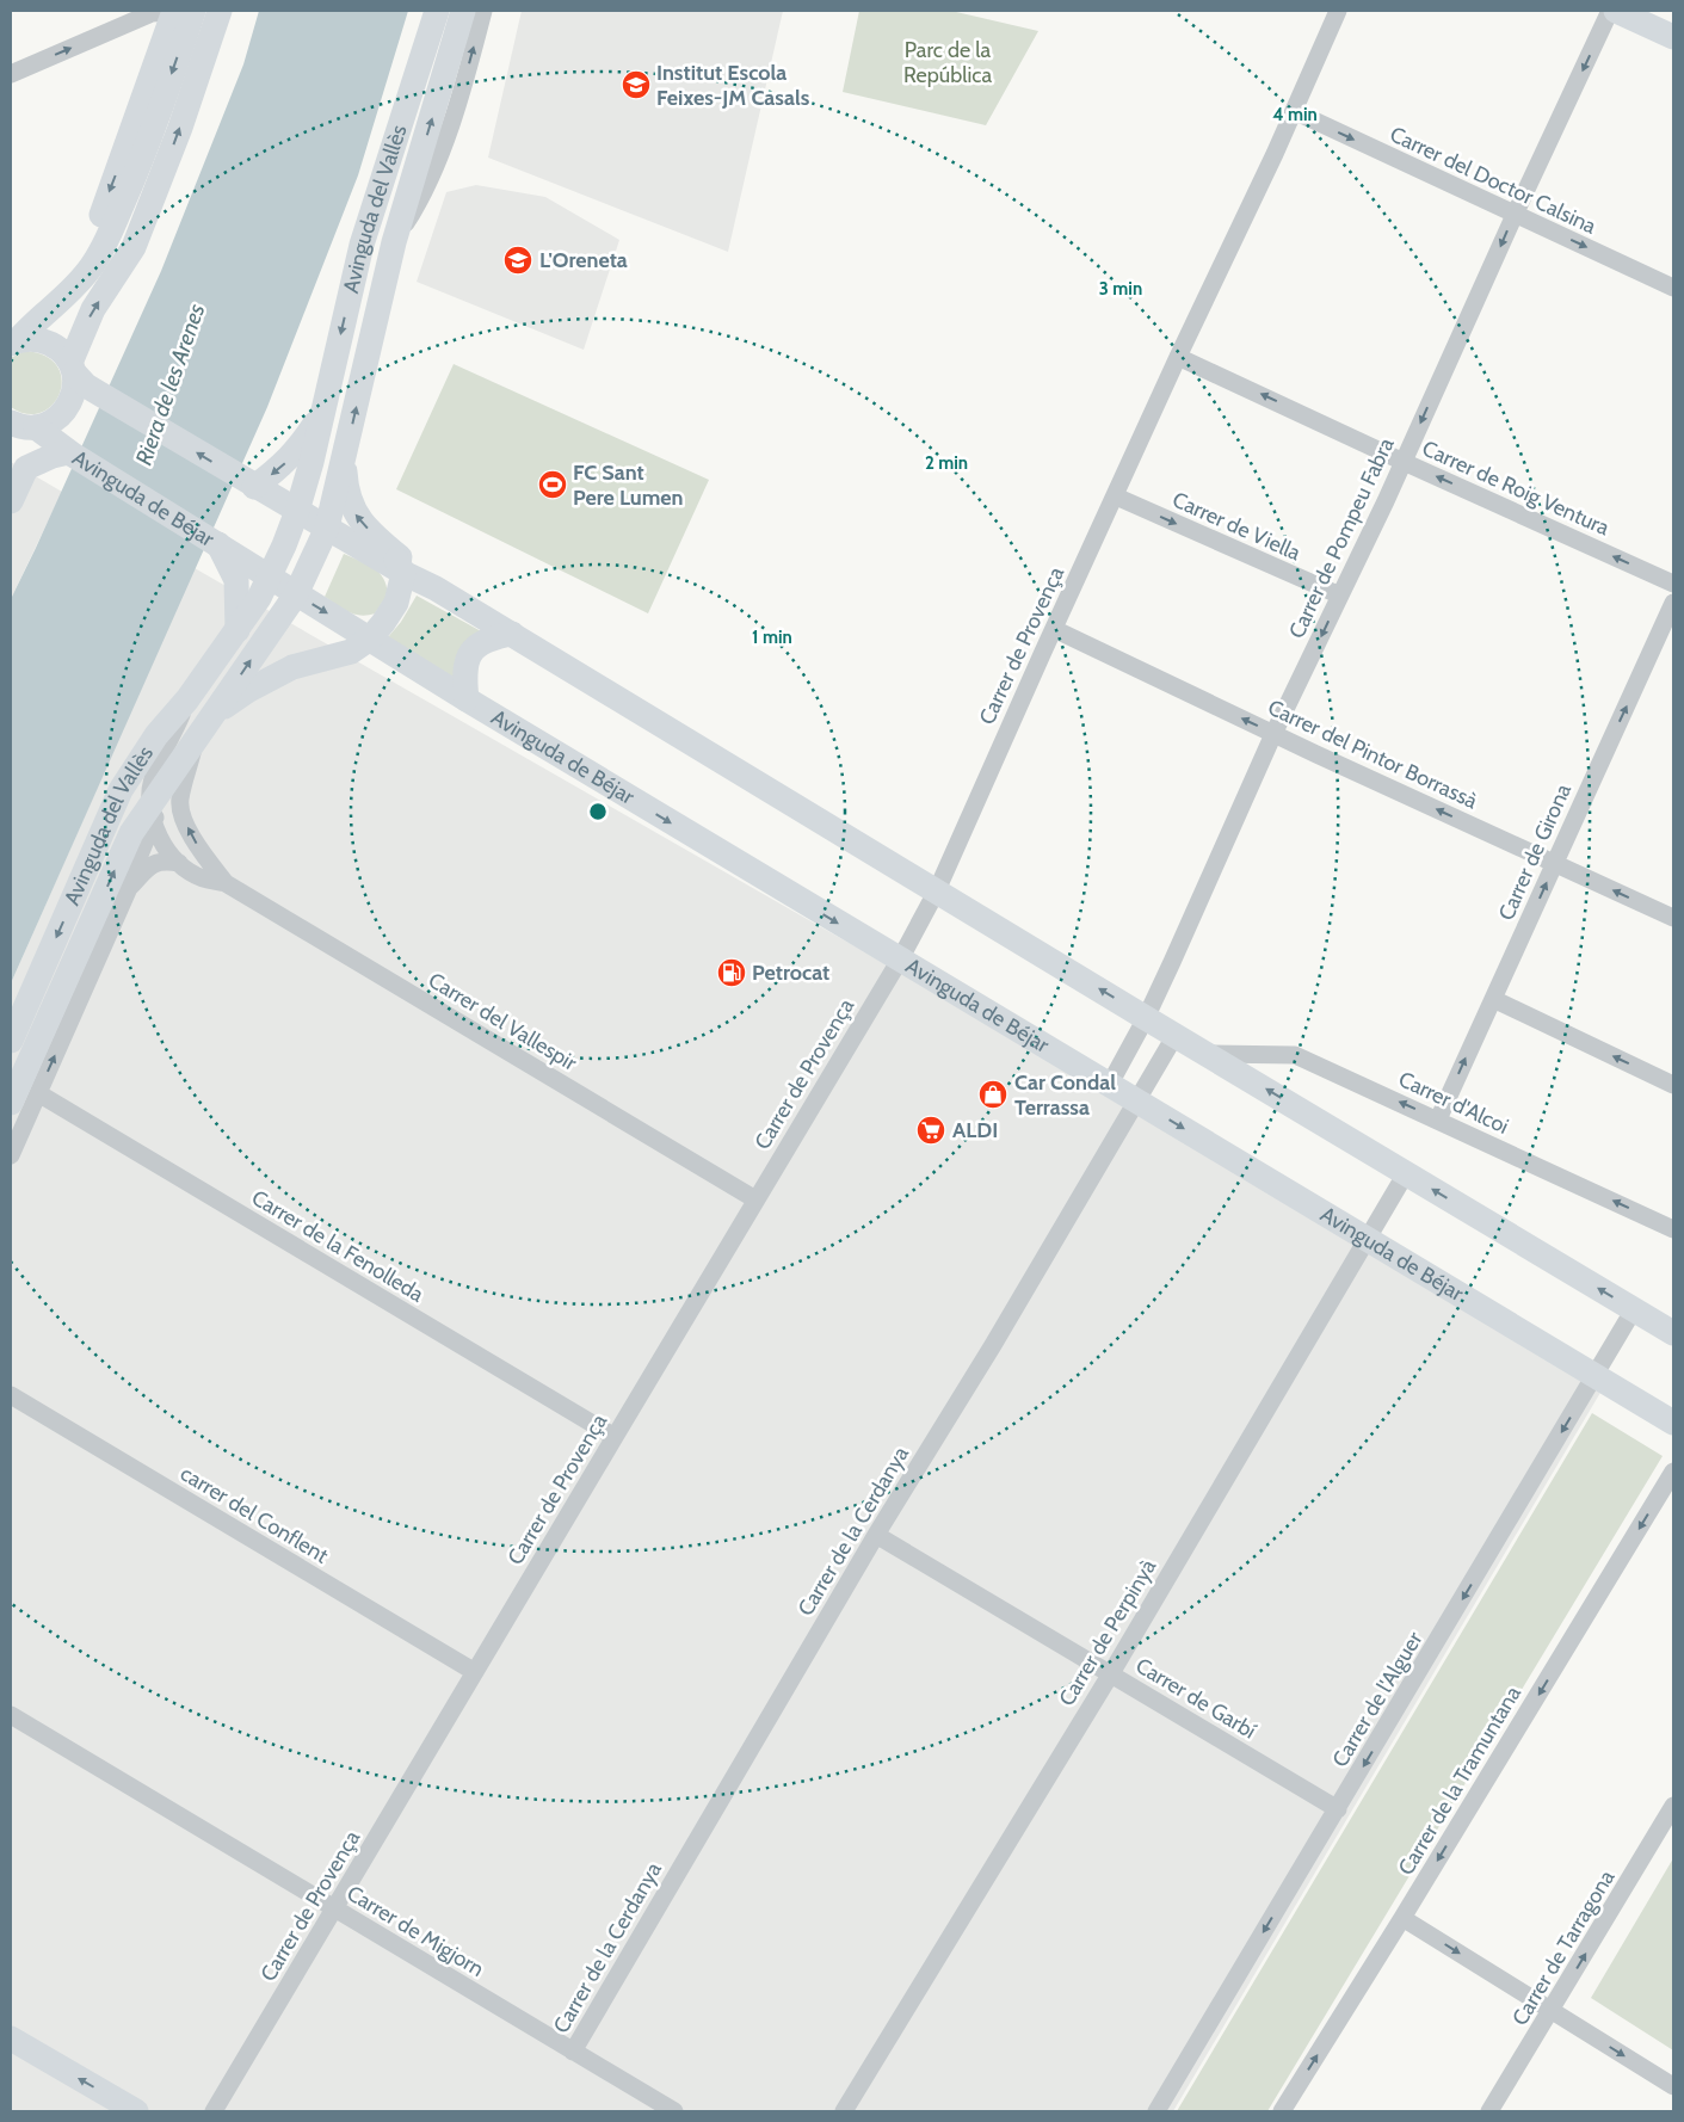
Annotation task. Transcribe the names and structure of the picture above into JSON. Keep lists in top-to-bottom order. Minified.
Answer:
{"streets":{"main road":["Avinguda del Vallès","Avinguda de Béjar"],"street":["Carrer del Doctor Calsina","Carrer de Roig Ventura","Carrer de Viella","Carrer de Pompeu Fabra","Carrer de Provença","Carrer del Pintor Borrassà","Carrer de Girona","Carrer del Vallespir","Carrer d'Alcoi","Carrer de la Fenolleda","carrer del Conflent","Carrer de la Cerdanya","Carrer de Perpinyà","Carrer de Garbí","Carrer de l'Alguer","Carrer de la Tramuntana","Carrer de Migjorn","Carrer de Tarragona"]},"crossings":[["Carrer del Doctor Calsina","Carrer de Pompeu Fabra"],["Carrer del Doctor Calsina","Carrer de Provença"],["Avinguda del Vallès","Avinguda de Béjar"],["Avinguda del Vallès","Carrer de la Fenolleda"],["Carrer de Roig Ventura","Carrer de Pompeu Fabra"],["Carrer de Roig Ventura","Carrer de Provença"],["Avinguda de Béjar","Carrer de Pompeu Fabra"],["Avinguda de Béjar","Carrer de Provença"],["Avinguda de Béjar","Carrer de la Cerdanya"],["Avinguda de Béjar","Carrer de Perpinyà"],["Avinguda de Béjar","Carrer de l'Alguer"],["Carrer de Viella","Carrer de Pompeu Fabra"],["Carrer de Viella","Carrer de Provença"],["Carrer de Pompeu Fabra","Carrer del Pintor Borrassà"],["Carrer de Provença","Carrer del Pintor Borrassà"],["Carrer de Provença","Carrer del Vallespir"],["Carrer de Provença","Carrer de la Fenolleda"],["Carrer de Provença","carrer del Conflent"],["Carrer de Provença","Carrer de Migjorn"],["Carrer del Pintor Borrassà","Carrer de Girona"],["Carrer de Girona","Carrer d'Alcoi"],["Carrer de la Cerdanya","Carrer de Garbí"],["Carrer de la Cerdanya","Carrer de Migjorn"],["Carrer de Perpinyà","Carrer de Garbí"],["Carrer de Garbí","Carrer de l'Alguer"]],"one_way":["Carrer del Doctor Calsina","Carrer de Roig Ventura","Carrer de Viella","Carrer de Pompeu Fabra","Carrer del Pintor Borrassà","Carrer de Girona","Carrer de l'Alguer","Carrer de Tarragona"],"water":["Riera de les Arenes"],"parks":["Parc de la República"],"places":{"school or university":["Institut Escola Feixes-JM Casals","L'Oreneta"],"sports":["FC Sant Pere Lumen"],"fuel station":["Petrocat"],"shop":["Car Condal Terrassa"],"supermarket":["ALDI"]},"rings":["4 min","3 min","2 min","1 min"]}
